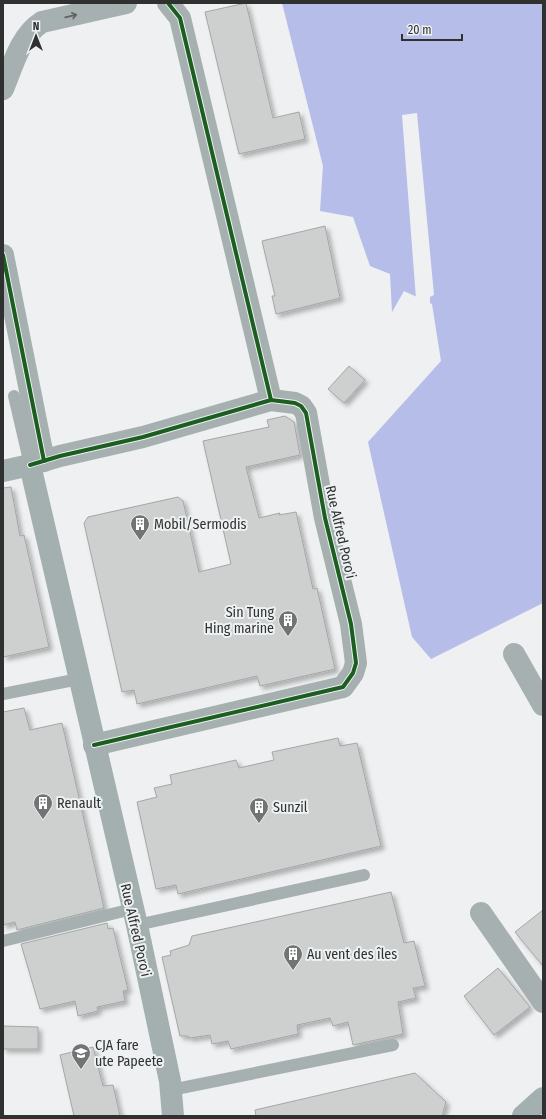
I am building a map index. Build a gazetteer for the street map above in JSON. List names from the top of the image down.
{
  "streets": {
    "main road": ["Rue Alfred Poro'i"]
  },
  "places": {
    "building": [
      "Mobil/Sermodis",
      "Sin Tung Hing marine",
      "Renault",
      "Sunzil",
      "Au vent des îles"
    ],
    "school or university": ["CJA fare ute Papeete"]
  },
  "scale_bar": "20 m",
  "north": "top"
}
